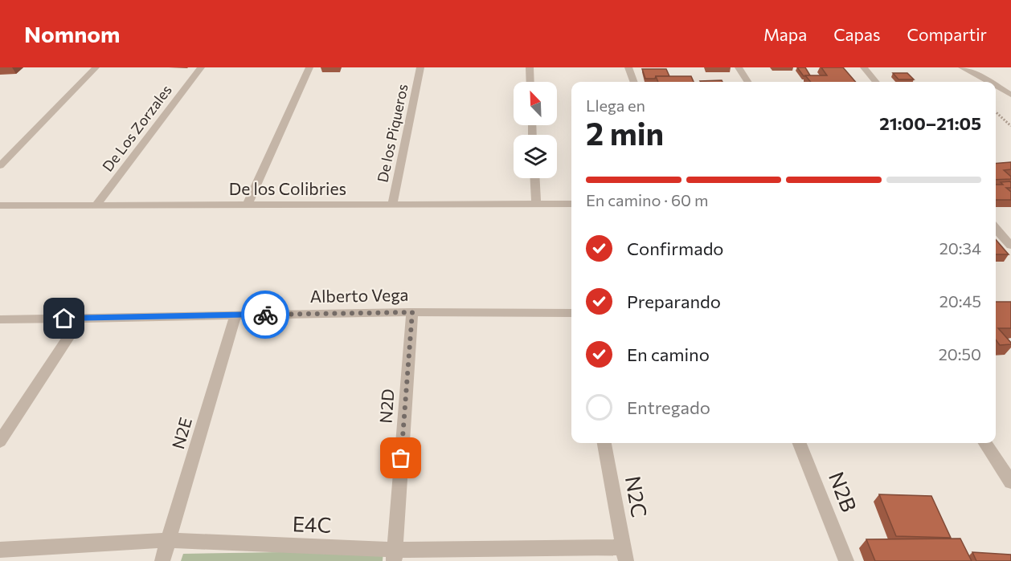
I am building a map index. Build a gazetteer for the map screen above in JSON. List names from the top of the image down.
{
  "streets": {
    "street": [
      "De Los Zorzales",
      "De los Piqueros",
      "De los Colibries",
      "Alberto Vega",
      "N2D",
      "N2E",
      "N2B",
      "N2C",
      "E4C"
    ]
  },
  "crossings": [
    ["De Los Zorzales", "De los Colibries"],
    ["De los Piqueros", "De los Colibries"],
    ["Alberto Vega", "N2D"],
    ["Alberto Vega", "N2E"],
    ["N2D", "E4C"],
    ["N2E", "E4C"],
    ["N2C", "E4C"]
  ],
  "north": "top left",
  "page": {
    "header": "Nomnom",
    "nav": ["Mapa", "Capas", "Compartir"],
    "heading": ["2 min", "Llega en", "21:00–21:05"],
    "bar": "En camino · 60 m",
    "list": [
      ["Confirmado", "20:34"],
      ["Preparando", "20:45"],
      ["En camino", "20:50"],
      "Entregado"
    ]
  }
}
